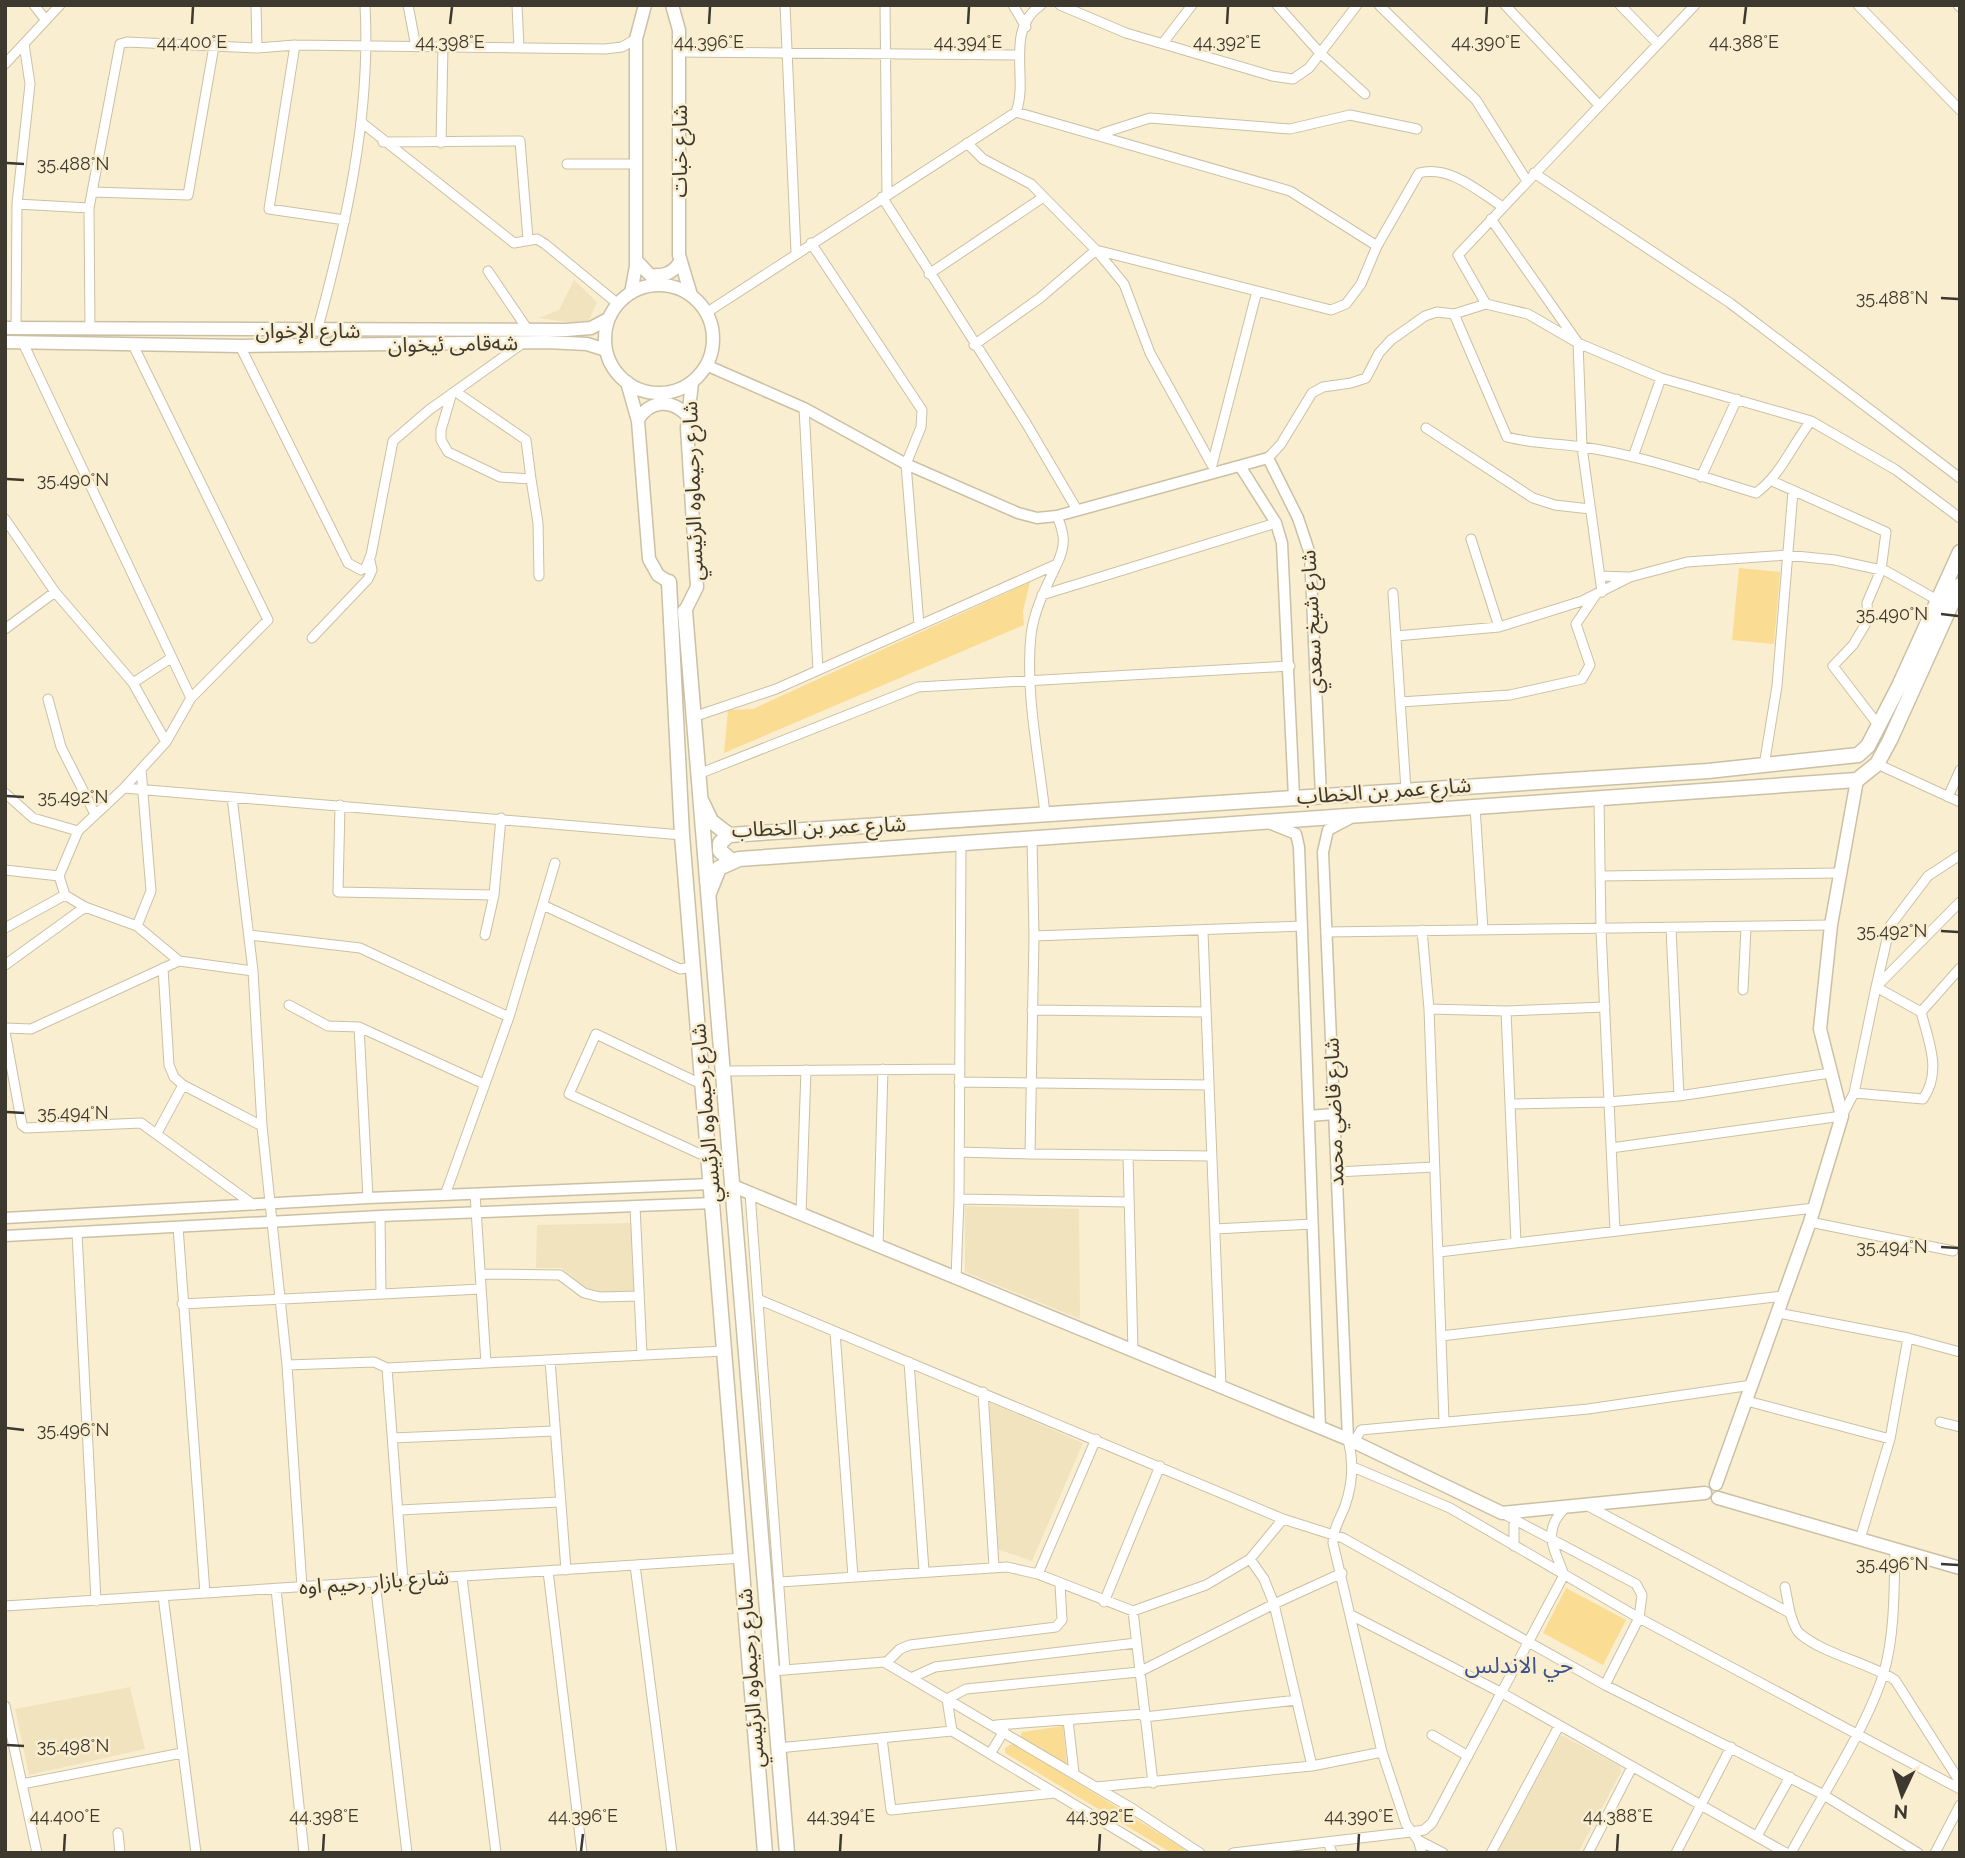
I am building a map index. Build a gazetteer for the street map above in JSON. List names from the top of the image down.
{
  "streets": {
    "main road": [
      "شارع خبات",
      "شارع الإخوان",
      "شەقامی ئیخوان",
      "شارع رحيماوه الرئيسي",
      "شارع عمر بن الخطاب"
    ],
    "street": ["شارع شيخ سعدي", "شارع قاضي محمد", "شارع بازار رحيم اوه"]
  },
  "crossings": [
    ["شارع خبات", "شارع الإخوان"],
    ["شارع خبات", "شەقامی ئیخوان"],
    ["شارع خبات", "شارع رحيماوه الرئيسي"],
    ["شارع الإخوان", "شەقامی ئیخوان"],
    ["شارع الإخوان", "شارع رحيماوه الرئيسي"],
    ["شەقامی ئیخوان", "شارع رحيماوه الرئيسي"],
    ["شارع رحيماوه الرئيسي", "شارع عمر بن الخطاب"],
    ["شارع رحيماوه الرئيسي", "شارع بازار رحيم اوه"],
    ["شارع شيخ سعدي", "شارع عمر بن الخطاب"],
    ["شارع عمر بن الخطاب", "شارع قاضي محمد"]
  ],
  "districts": ["حي الاندلس"],
  "north": "bottom",
  "coordinates": [
    "44.400°E",
    "44.398°E",
    "44.396°E",
    "44.394°E",
    "44.392°E",
    "44.390°E",
    "44.388°E",
    "35.488°N",
    "35.490°N",
    "35.492°N",
    "35.494°N",
    "35.496°N",
    "35.498°N"
  ]
}
